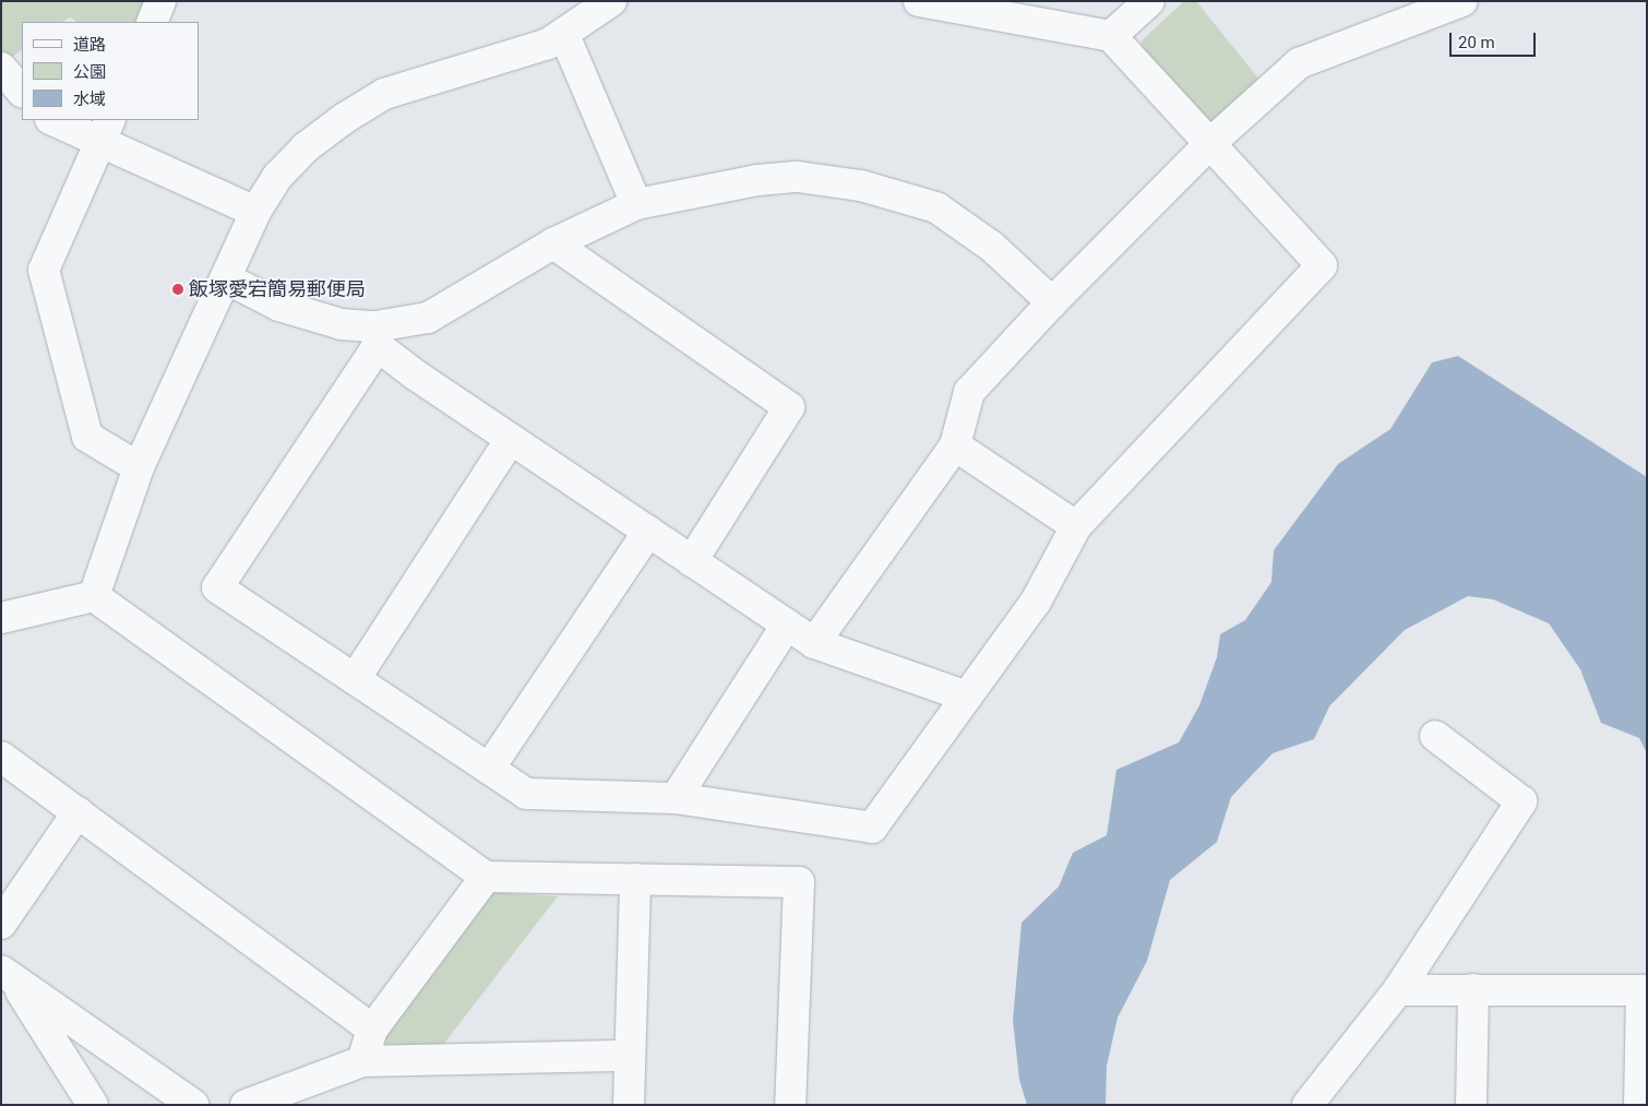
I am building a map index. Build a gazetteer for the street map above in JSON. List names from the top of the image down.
{
  "places": ["飯塚愛宕簡易郵便局"],
  "legend": ["道路", "公園", "水域"],
  "scale_bar": "20 m"
}
